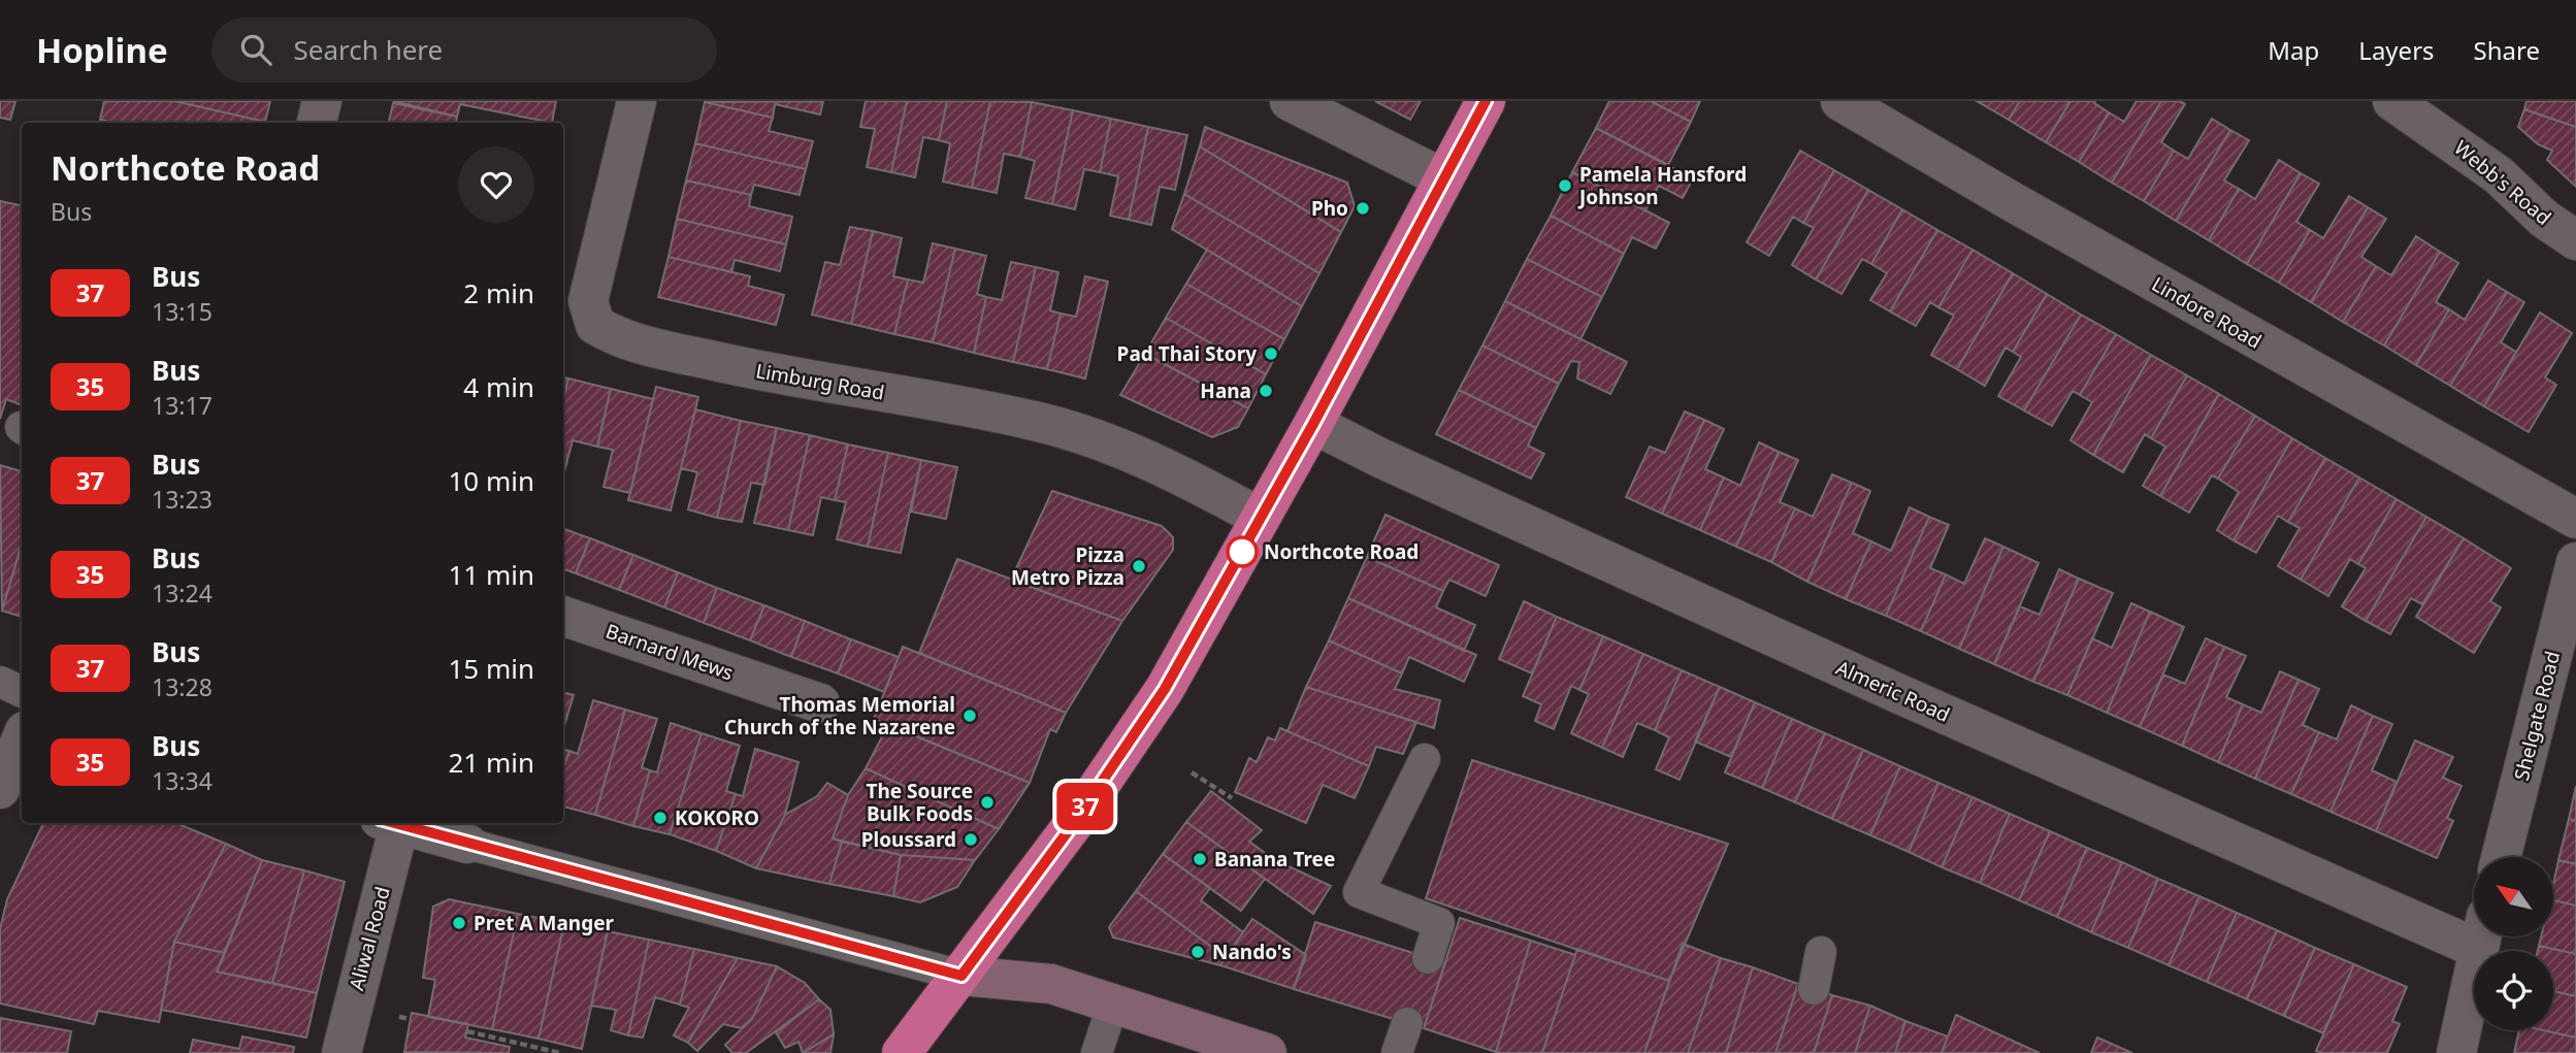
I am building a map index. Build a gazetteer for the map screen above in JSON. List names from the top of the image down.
{
  "streets": {
    "street": [
      "Webb's Road",
      "Lindore Road",
      "Limburg Road",
      "Barnard Mews",
      "Almeric Road",
      "Shelgate Road",
      "Aliwal Road"
    ]
  },
  "places": [
    "Pamela Hansford Johnson",
    "Pho",
    "Pad Thai Story",
    "Hana",
    "Northcote Road",
    "Pizza Metro Pizza",
    "Thomas Memorial Church of the Nazarene",
    "The Source Bulk Foods",
    "KOKORO",
    "Ploussard",
    "Banana Tree",
    "Pret A Manger",
    "Nando's"
  ],
  "lines": ["bus line 37"],
  "north": "top left",
  "page": {
    "header": "Hopline",
    "search": "Search here",
    "nav": ["Map", "Layers", "Share"],
    "on_map": "37",
    "heading": ["Northcote Road", "Bus"],
    "list": [
      {
        "mark": "37",
        "name": "Bus",
        "note": "13:15",
        "value": "2 min"
      },
      {
        "mark": "35",
        "name": "Bus",
        "note": "13:17",
        "value": "4 min"
      },
      {
        "mark": "37",
        "name": "Bus",
        "note": "13:23",
        "value": "10 min"
      },
      {
        "mark": "35",
        "name": "Bus",
        "note": "13:24",
        "value": "11 min"
      },
      {
        "mark": "37",
        "name": "Bus",
        "note": "13:28",
        "value": "15 min"
      },
      {
        "mark": "35",
        "name": "Bus",
        "note": "13:34",
        "value": "21 min"
      }
    ]
  }
}
